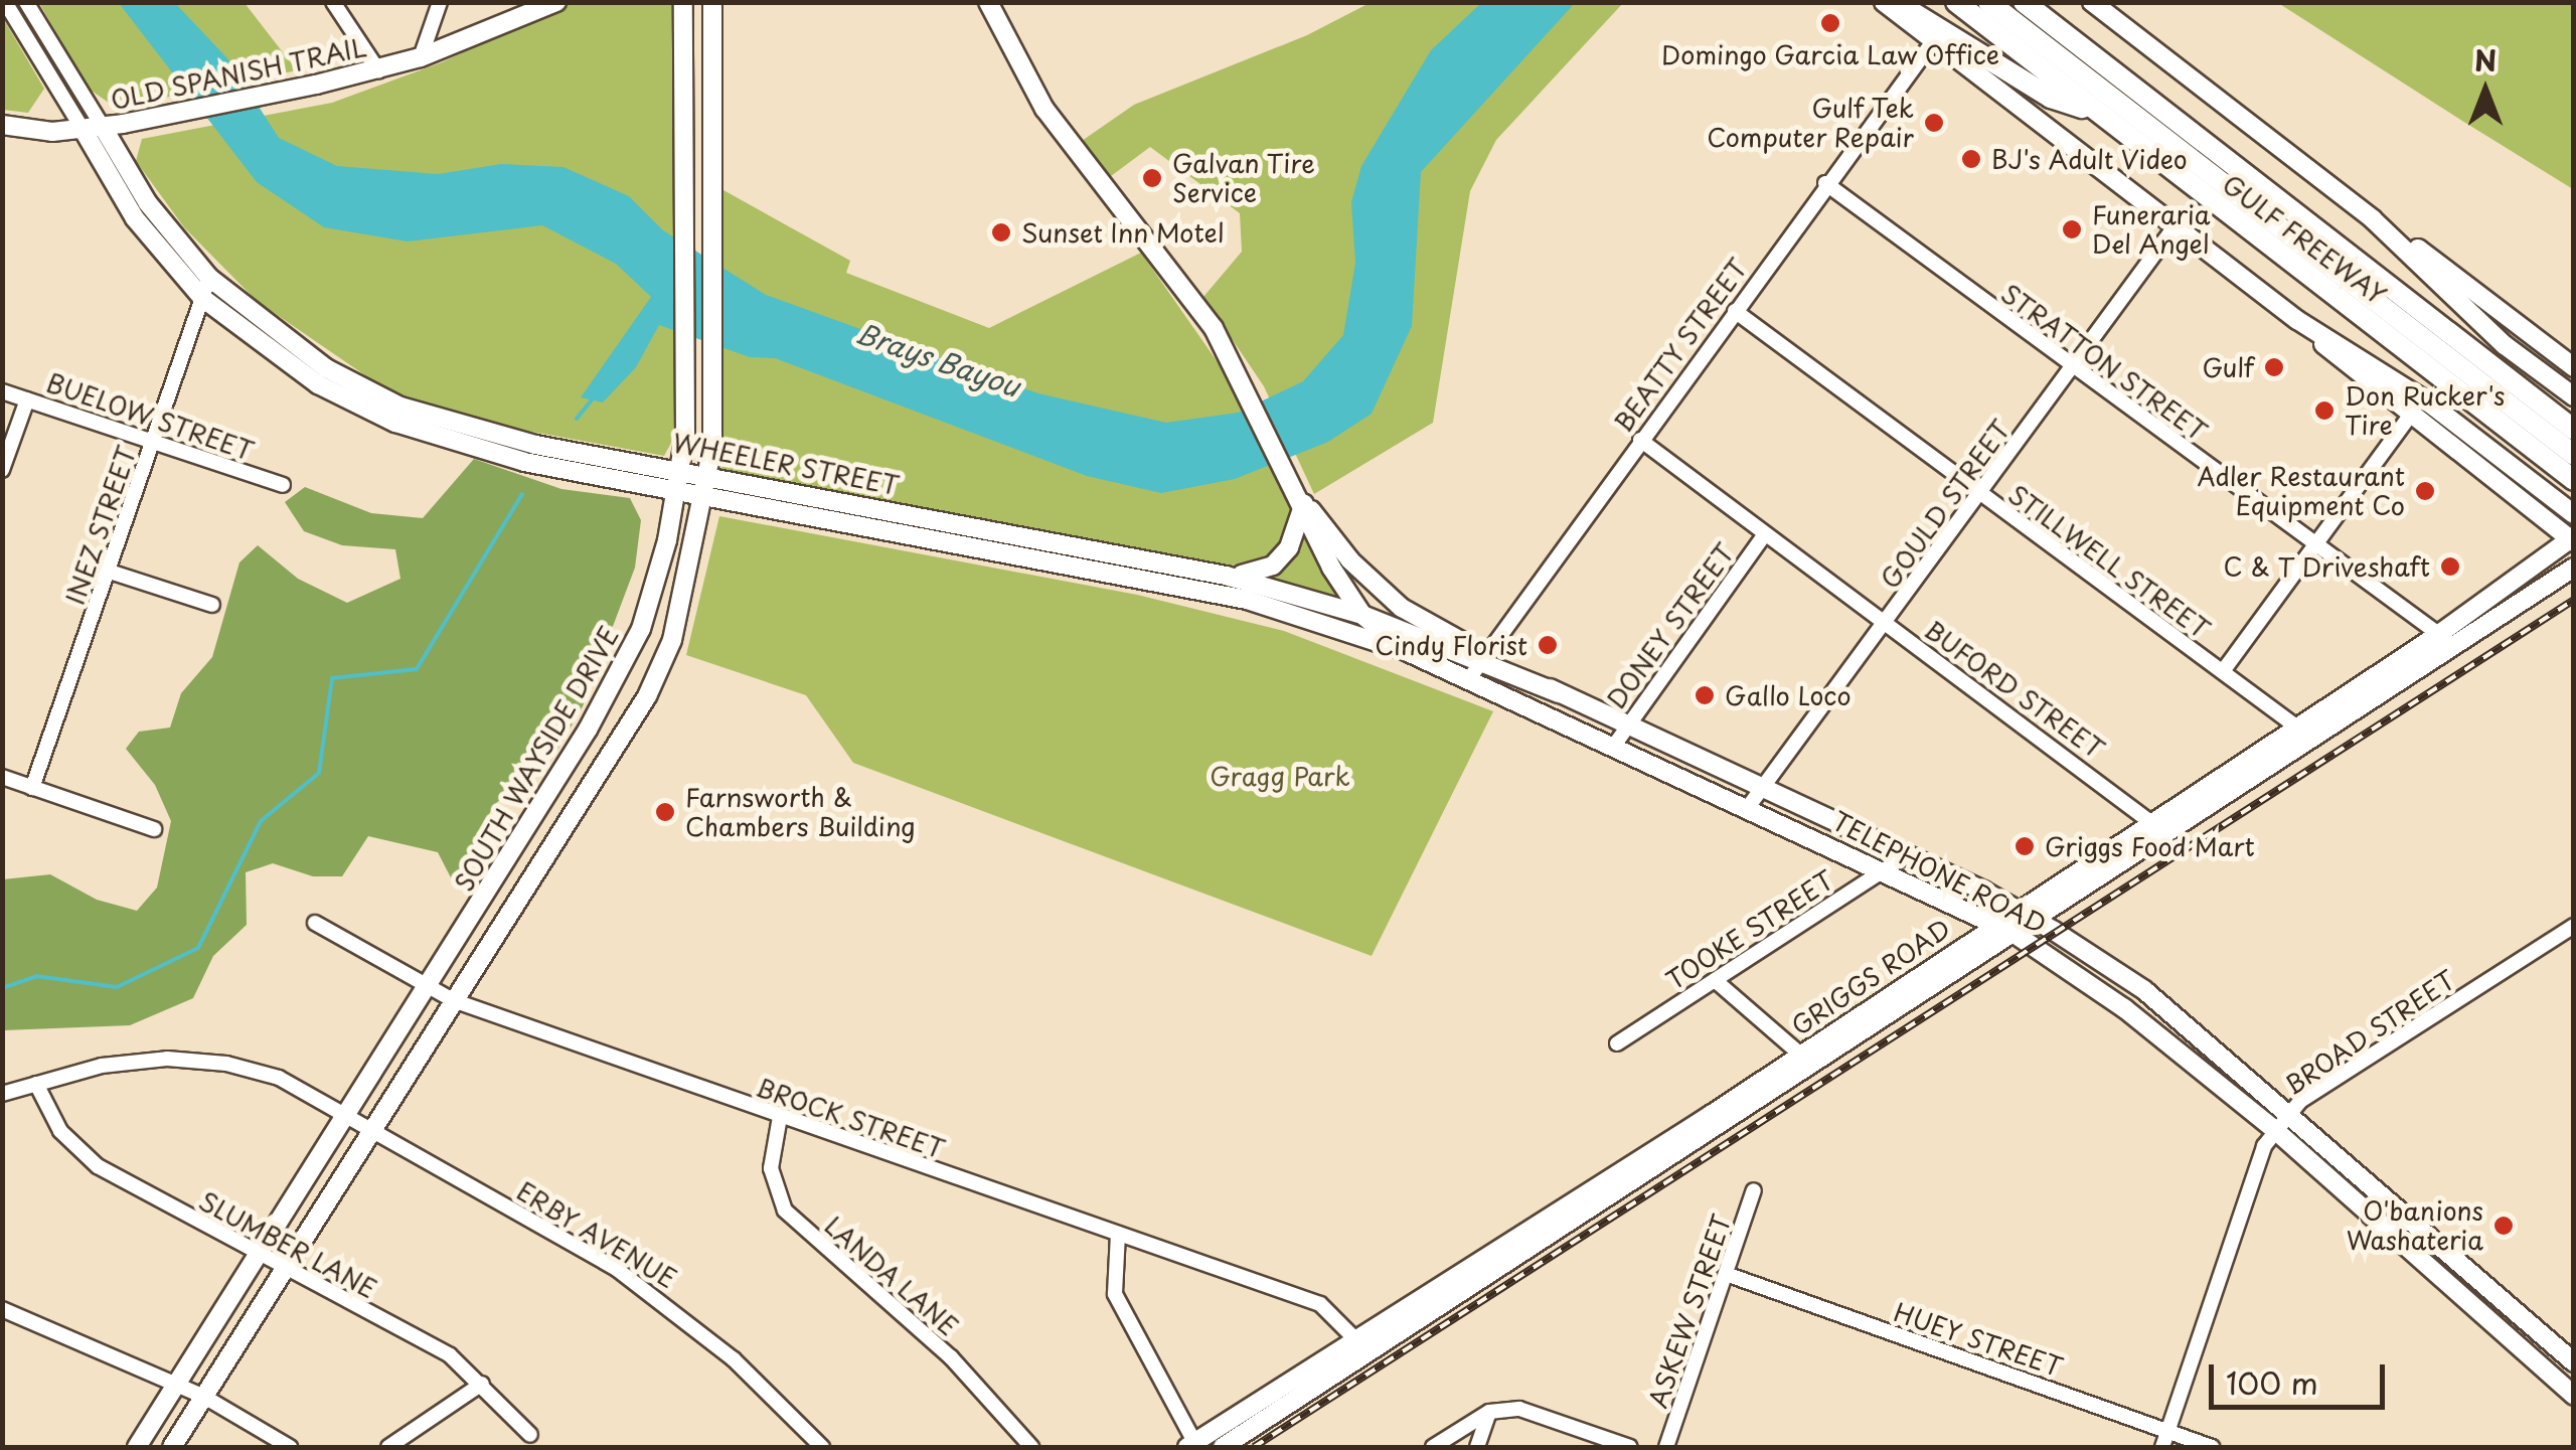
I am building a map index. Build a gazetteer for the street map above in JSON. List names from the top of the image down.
{
  "streets": {
    "highway": ["GULF FREEWAY"],
    "main road": [
      "OLD SPANISH TRAIL",
      "WHEELER STREET",
      "SOUTH WAYSIDE DRIVE",
      "TELEPHONE ROAD",
      "GRIGGS ROAD"
    ],
    "street": [
      "BEATTY STREET",
      "STRATTON STREET",
      "BUELOW STREET",
      "GOULD STREET",
      "INEZ STREET",
      "STILLWELL STREET",
      "DONEY STREET",
      "BUFORD STREET",
      "TOOKE STREET",
      "BROAD STREET",
      "BROCK STREET",
      "ERBY AVENUE",
      "SLUMBER LANE",
      "LANDA LANE",
      "ASKEW STREET",
      "HUEY STREET"
    ]
  },
  "crossings": [
    ["OLD SPANISH TRAIL", "WHEELER STREET"],
    ["BEATTY STREET", "STRATTON STREET"],
    ["BEATTY STREET", "WHEELER STREET"],
    ["BEATTY STREET", "STILLWELL STREET"],
    ["BEATTY STREET", "BUFORD STREET"],
    ["BEATTY STREET", "TELEPHONE ROAD"],
    ["STRATTON STREET", "GOULD STREET"],
    ["STRATTON STREET", "GRIGGS ROAD"],
    ["BUELOW STREET", "INEZ STREET"],
    ["WHEELER STREET", "INEZ STREET"],
    ["WHEELER STREET", "SOUTH WAYSIDE DRIVE"],
    ["WHEELER STREET", "TELEPHONE ROAD"],
    ["GOULD STREET", "STILLWELL STREET"],
    ["GOULD STREET", "BUFORD STREET"],
    ["GOULD STREET", "TELEPHONE ROAD"],
    ["STILLWELL STREET", "GRIGGS ROAD"],
    ["DONEY STREET", "BUFORD STREET"],
    ["DONEY STREET", "TELEPHONE ROAD"],
    ["BUFORD STREET", "GRIGGS ROAD"],
    ["SOUTH WAYSIDE DRIVE", "BROCK STREET"],
    ["SOUTH WAYSIDE DRIVE", "ERBY AVENUE"],
    ["SOUTH WAYSIDE DRIVE", "SLUMBER LANE"],
    ["TELEPHONE ROAD", "TOOKE STREET"],
    ["TELEPHONE ROAD", "GRIGGS ROAD"],
    ["TELEPHONE ROAD", "BROAD STREET"],
    ["GRIGGS ROAD", "BROCK STREET"],
    ["BROAD STREET", "HUEY STREET"],
    ["BROCK STREET", "LANDA LANE"],
    ["ERBY AVENUE", "SLUMBER LANE"],
    ["ASKEW STREET", "HUEY STREET"]
  ],
  "water": ["Brays Bayou"],
  "parks": ["Gragg Park"],
  "places": [
    "Domingo Garcia Law Office",
    "Gulf Tek Computer Repair",
    "BJ's Adult Video",
    "Galvan Tire Service",
    "Funeraria Del Angel",
    "Sunset Inn Motel",
    "Gulf",
    "Don Rucker's Tire",
    "Adler Restaurant Equipment Co",
    "C & T Driveshaft",
    "Cindy Florist",
    "Gallo Loco",
    "Farnsworth & Chambers Building",
    "Griggs Food Mart",
    "O'banions Washateria"
  ],
  "scale_bar": "100 m",
  "north": "top"
}
